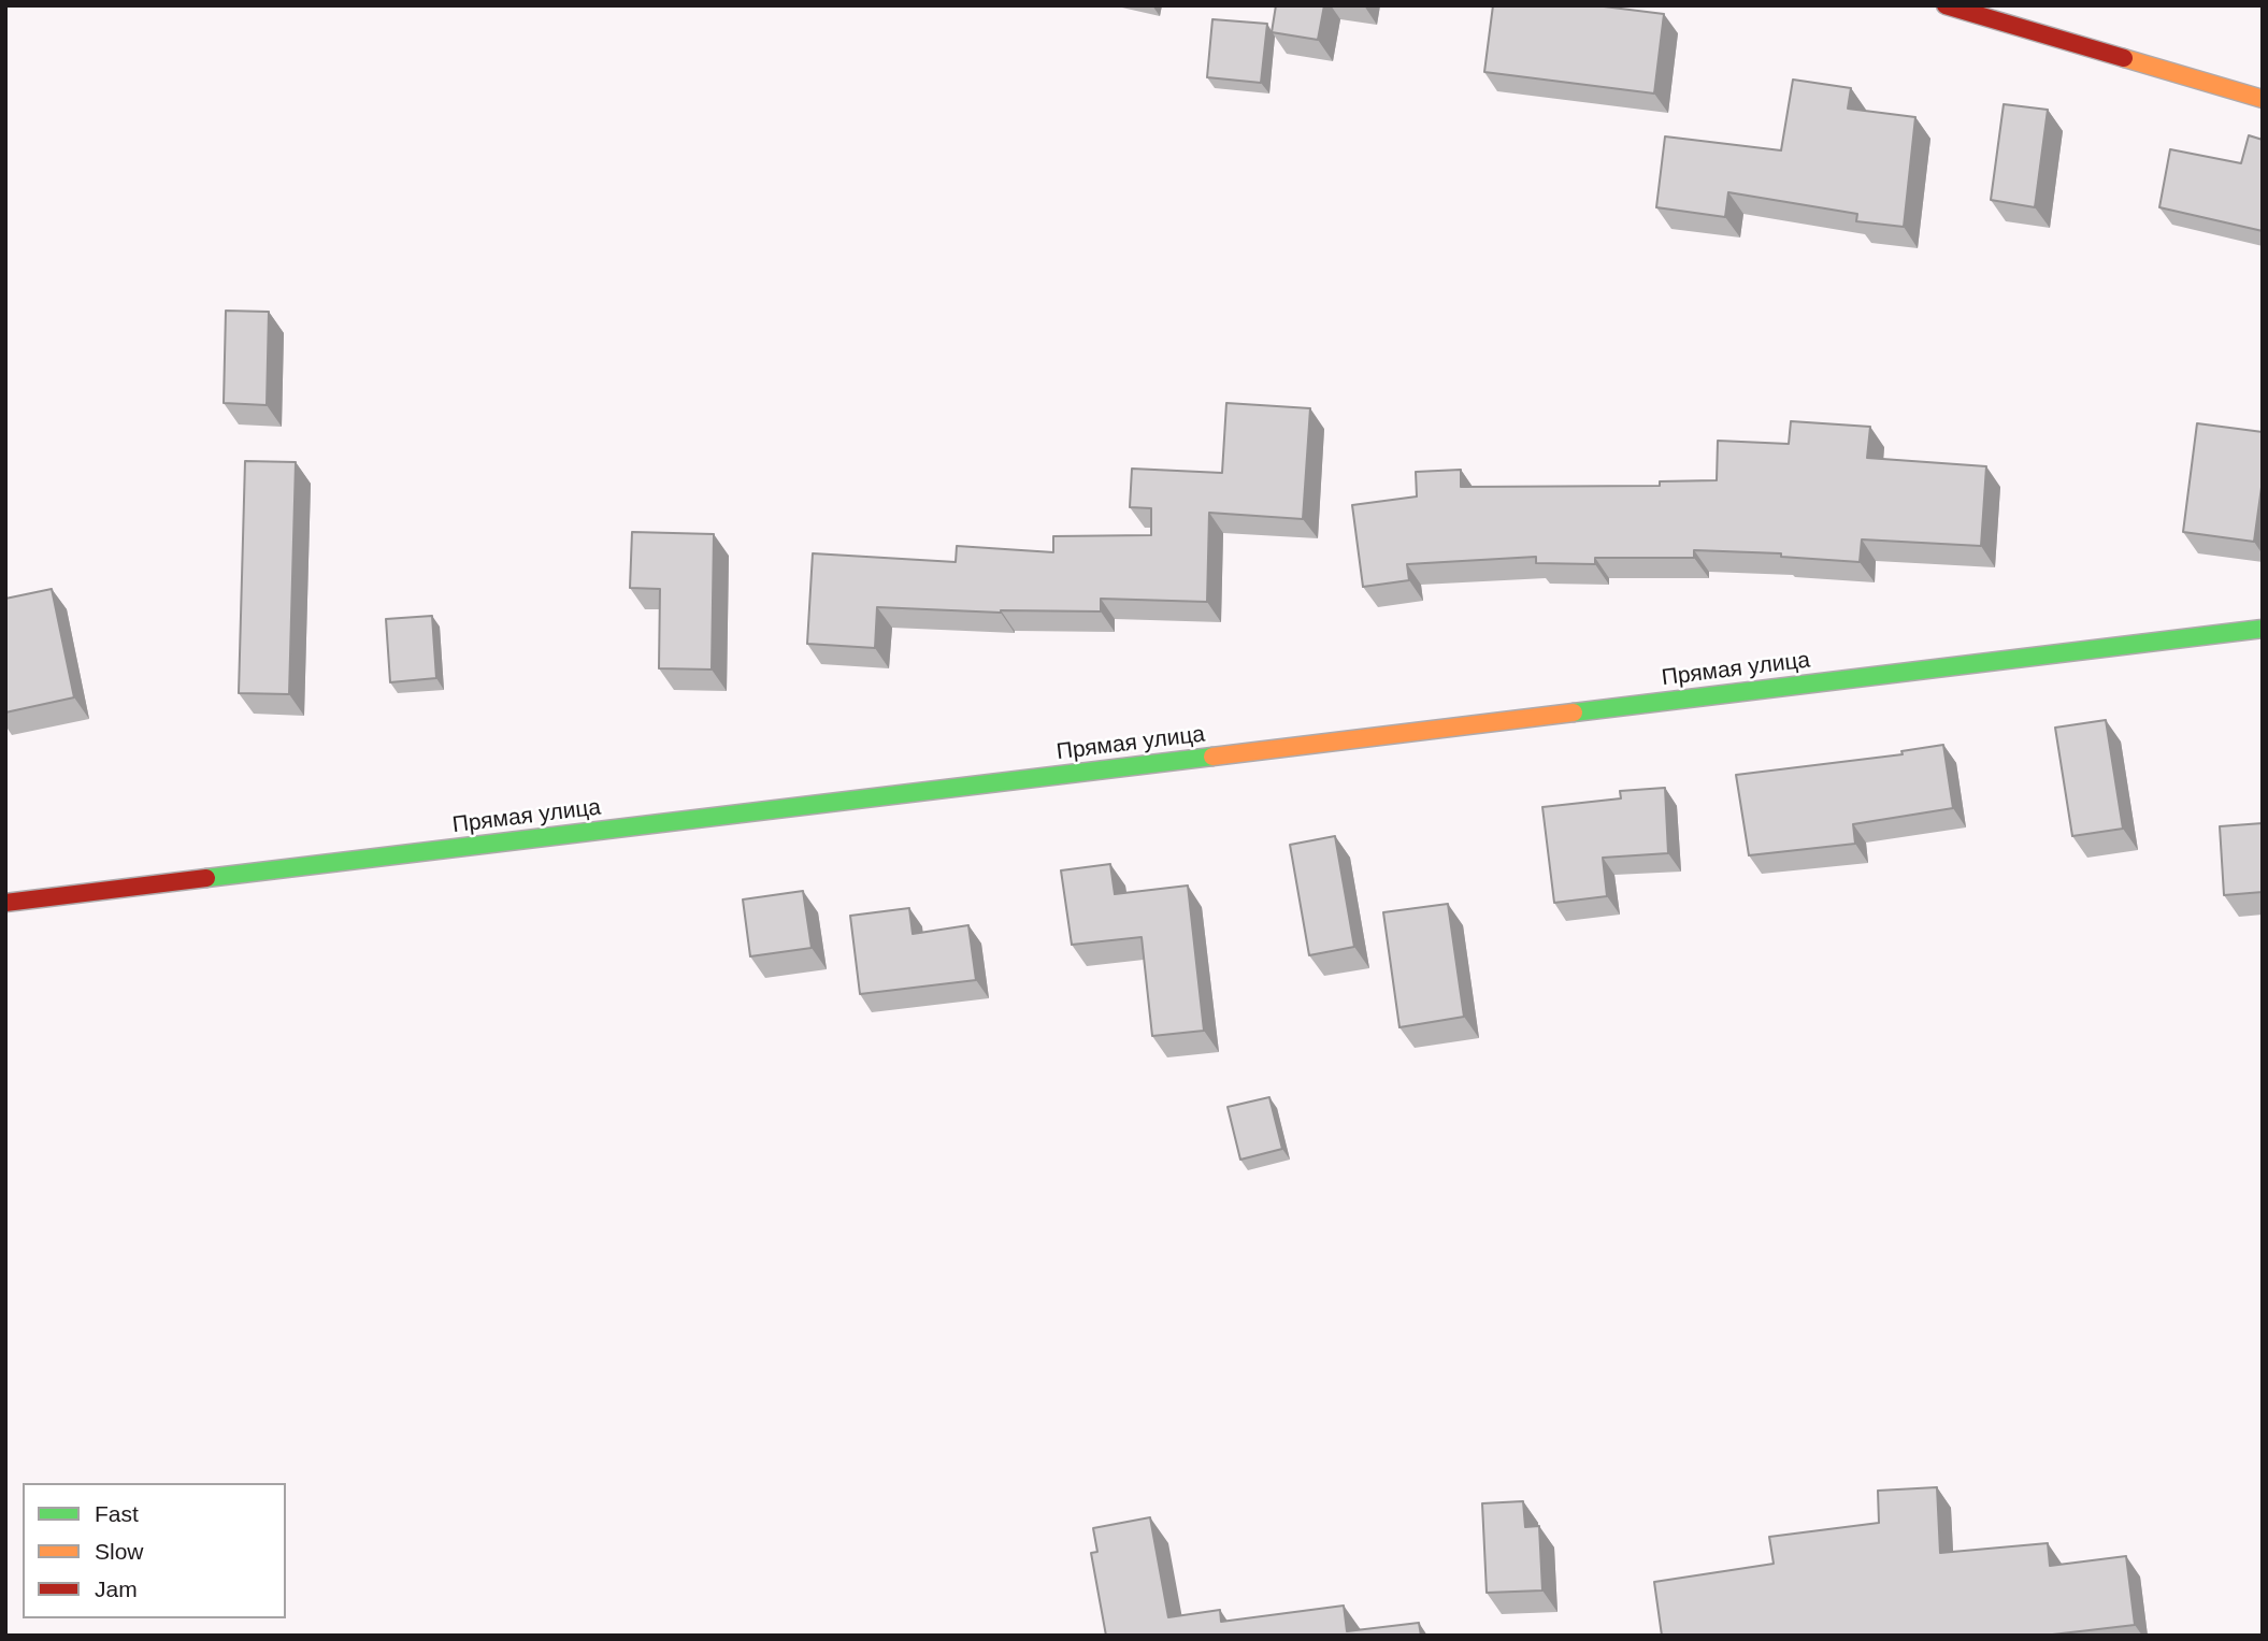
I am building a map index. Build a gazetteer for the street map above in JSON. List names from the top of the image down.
{
  "streets": {
    "street": ["Прямая улица"]
  },
  "legend": ["Fast", "Slow", "Jam"]
}
